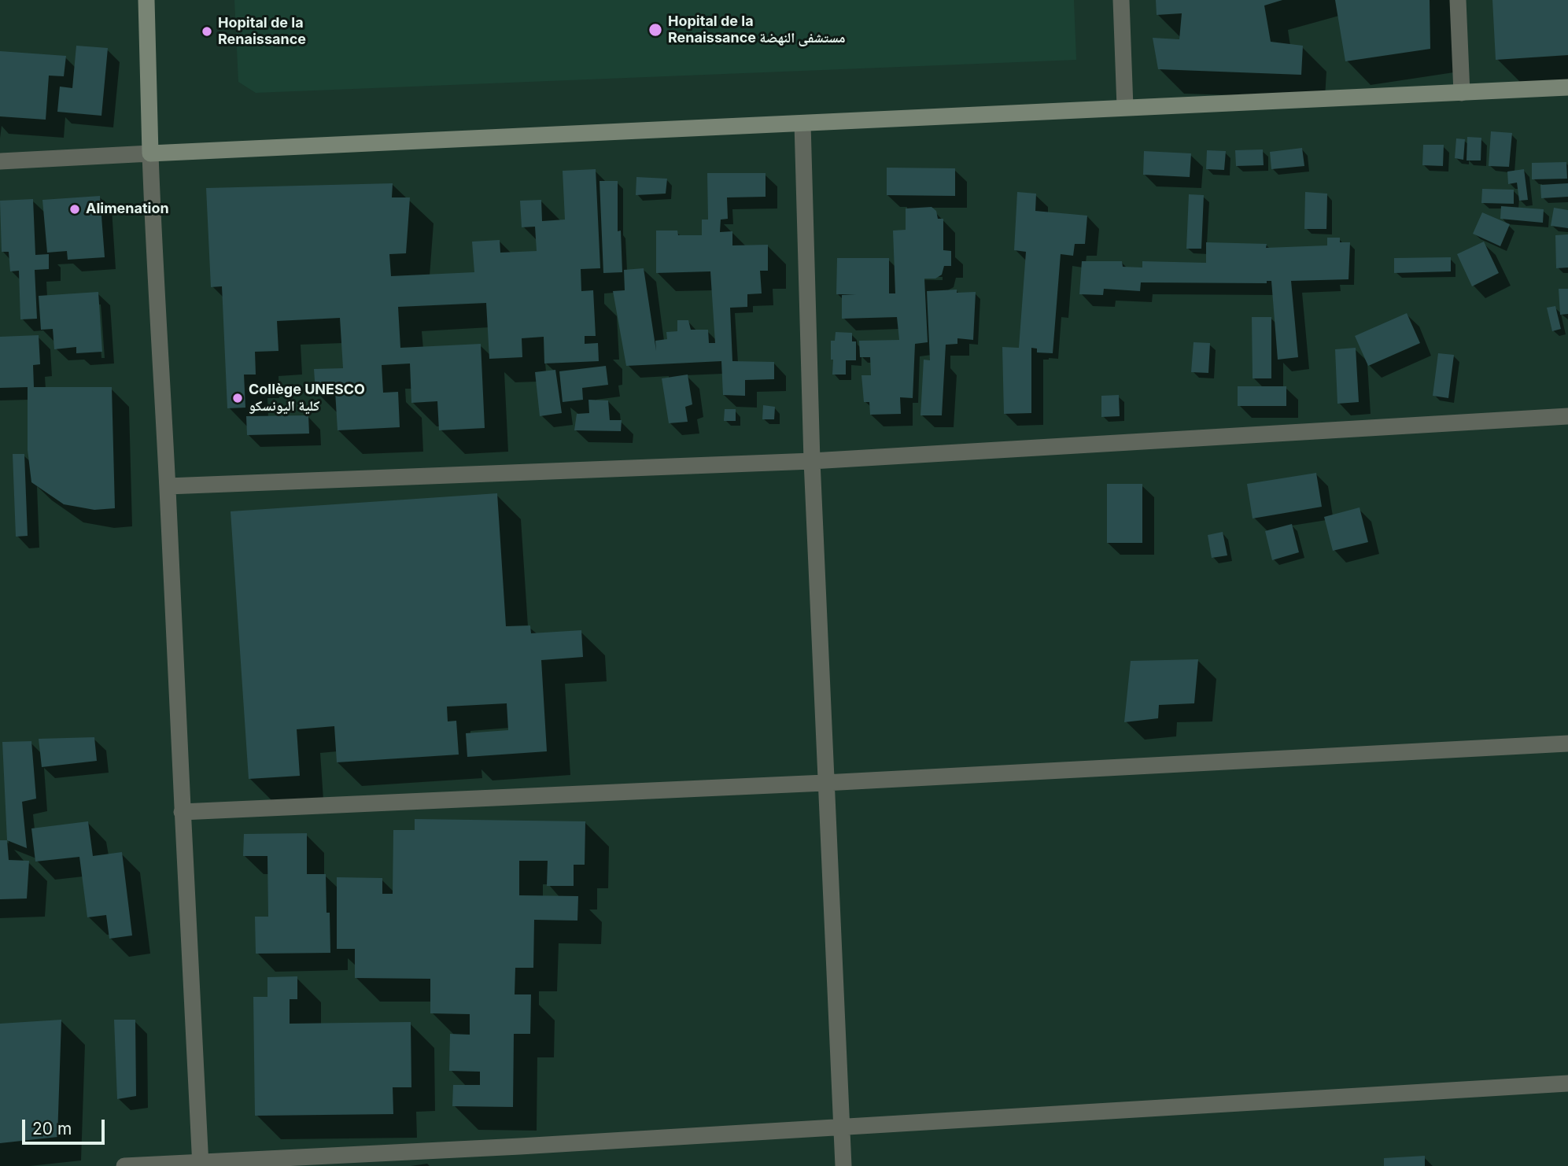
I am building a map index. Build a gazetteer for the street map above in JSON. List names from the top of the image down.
{
  "places": [
    "Hopital de la Renaissance مستشفى النهضة",
    "Hopital de la Renaissance",
    "Alimenation",
    "Collège UNESCO كلية اليونسكو"
  ],
  "scale_bar": "20 m"
}
